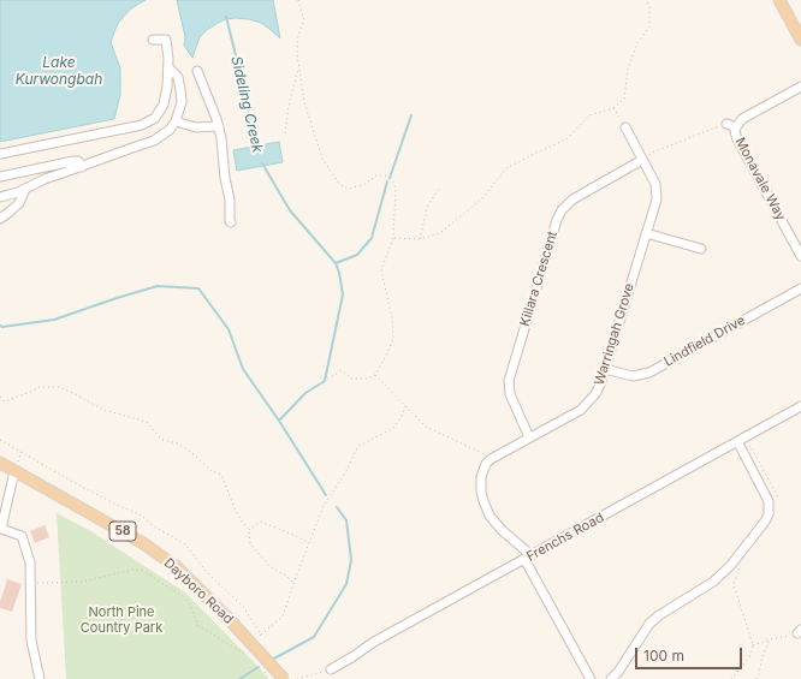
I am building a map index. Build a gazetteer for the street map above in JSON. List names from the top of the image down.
{
  "streets": {
    "main road": ["58", "Dayboro Road"],
    "street": [
      "Monavale Way",
      "Killara Crescent",
      "Warringah Grove",
      "Lindfield Drive",
      "Frenchs Road"
    ]
  },
  "crossings": [
    ["Killara Crescent", "Warringah Grove"],
    ["Warringah Grove", "Lindfield Drive"]
  ],
  "water": ["Lake Kurwongbah", "Sideling Creek"],
  "parks": ["North Pine Country Park"],
  "scale_bar": "100 m"
}
